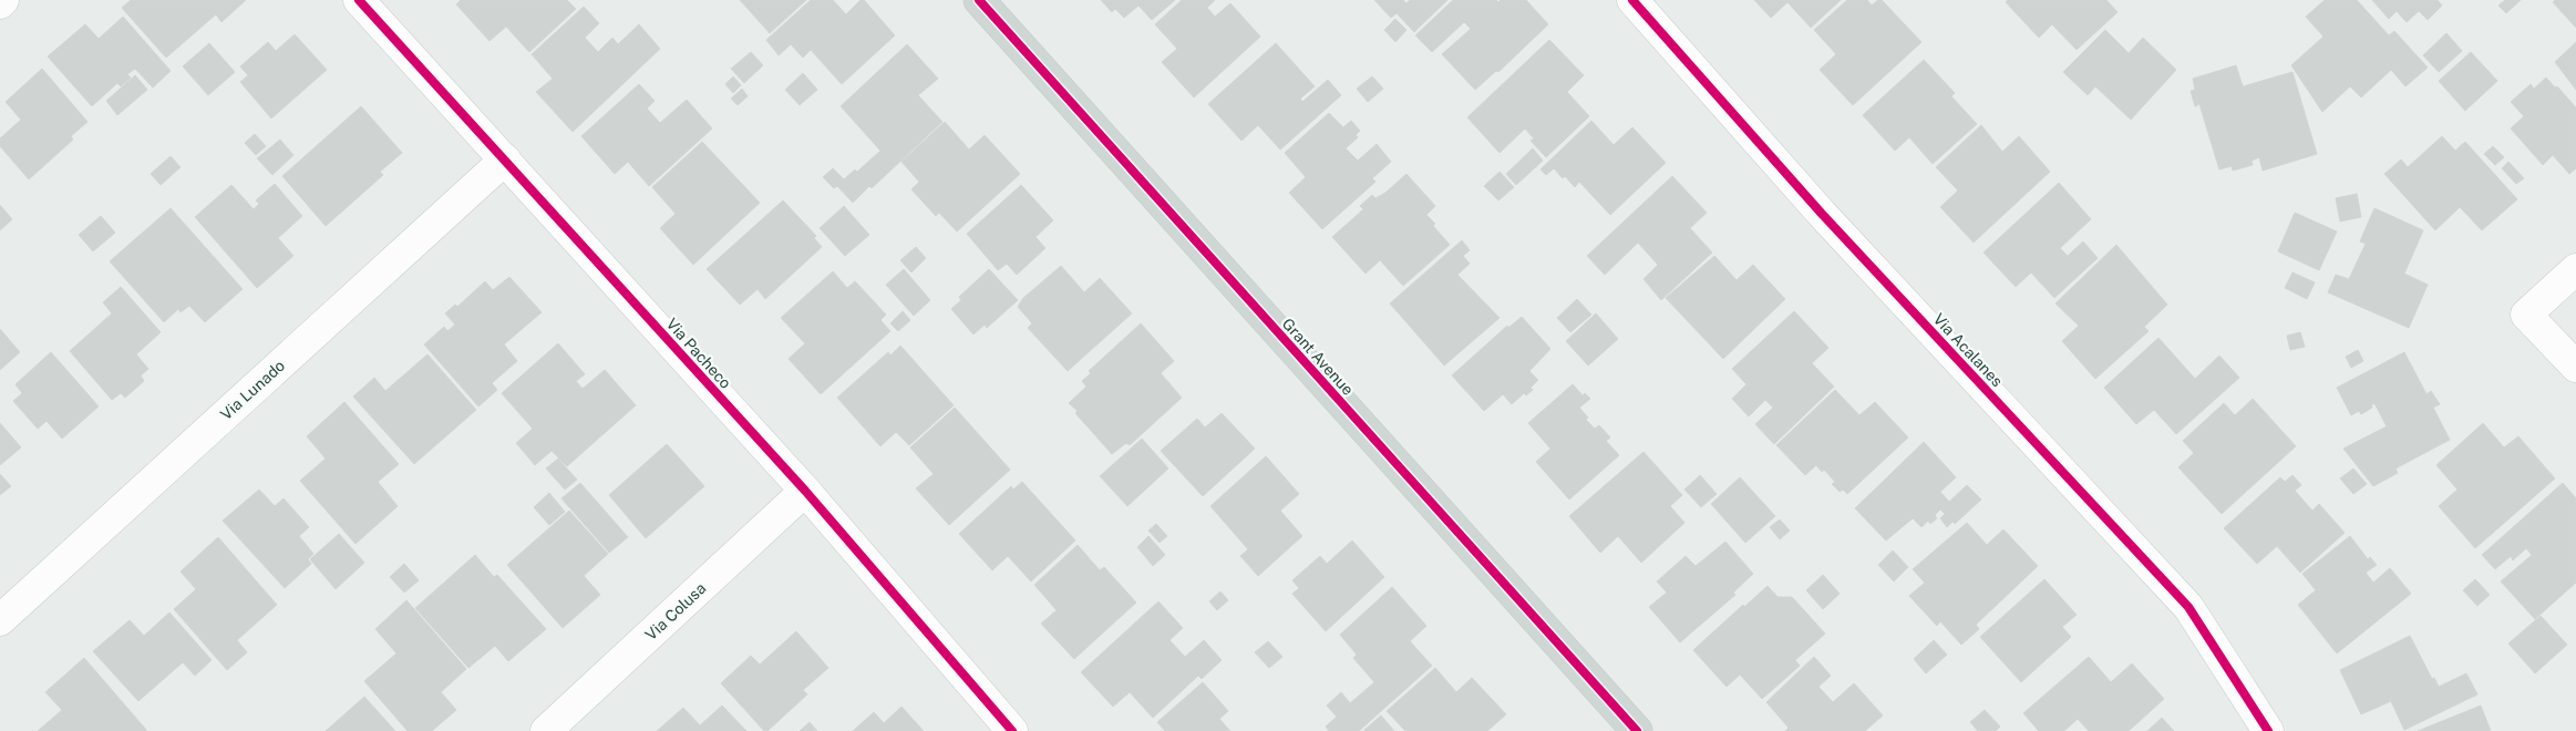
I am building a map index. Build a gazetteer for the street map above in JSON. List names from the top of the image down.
{
  "streets": {
    "main road": ["Grant Avenue"],
    "street": [
      "Via Acalanes",
      "Via Pacheco",
      "Via Lunado",
      "Via Colusa"
    ]
  },
  "crossings": [
    ["Via Pacheco", "Via Lunado"],
    ["Via Pacheco", "Via Colusa"]
  ]
}
